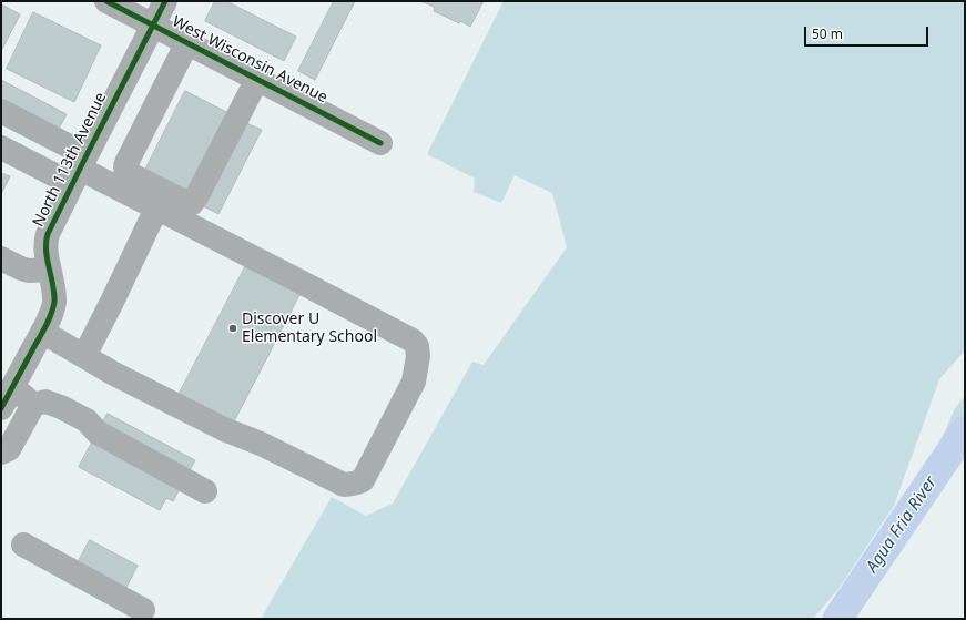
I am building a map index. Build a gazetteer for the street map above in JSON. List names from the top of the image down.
{
  "streets": {
    "street": ["West Wisconsin Avenue", "North 113th Avenue"]
  },
  "crossings": [
    ["West Wisconsin Avenue", "North 113th Avenue"]
  ],
  "water": ["Agua Fria River"],
  "places": ["Discover U Elementary School"],
  "scale_bar": "50 m"
}
